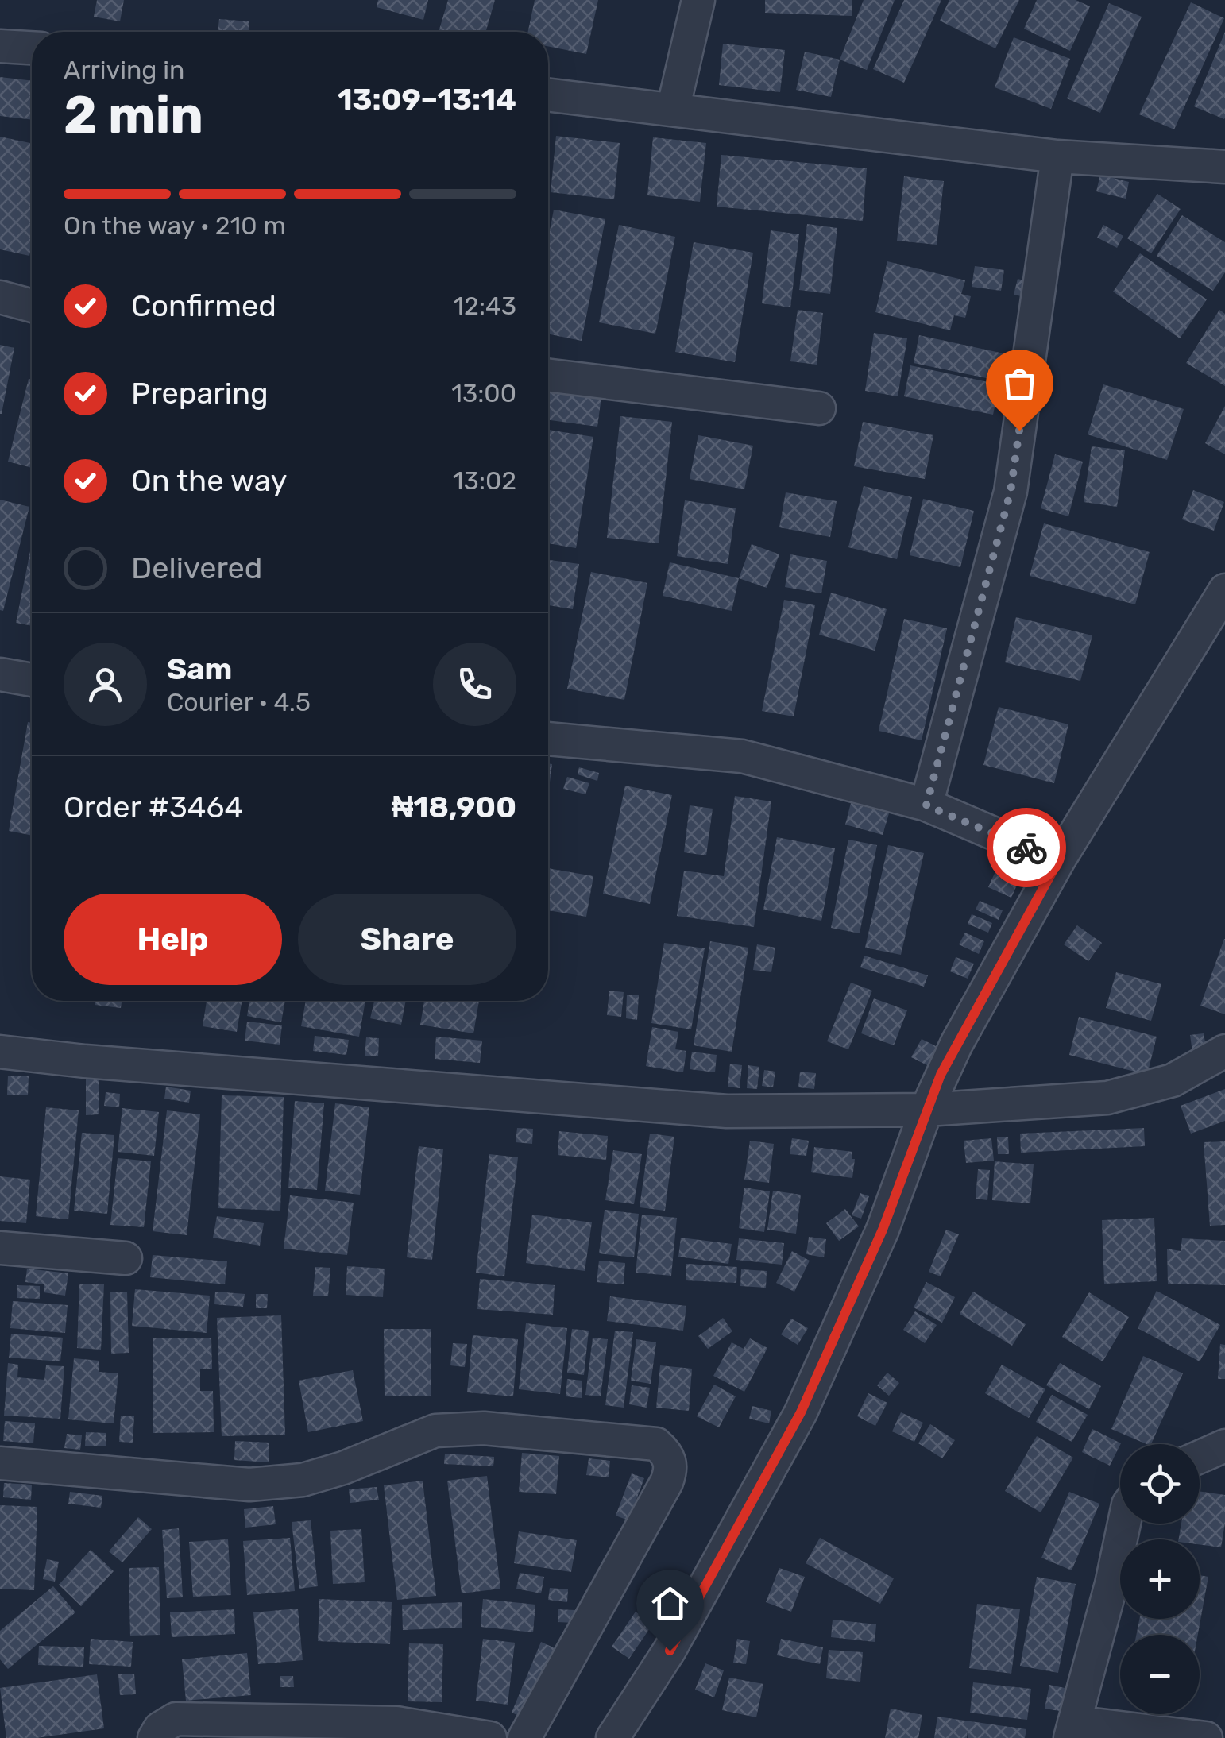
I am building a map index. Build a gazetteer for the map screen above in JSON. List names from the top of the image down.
{
  "page": {
    "heading": ["2 min", "Arriving in", "13:09–13:14"],
    "panel": [
      "Sam",
      "Courier · 4.5",
      "Order #3464",
      "₦18,900"
    ],
    "bar": "On the way · 210 m",
    "list": [
      ["Confirmed", "12:43"],
      ["Preparing", "13:00"],
      ["On the way", "13:02"],
      "Delivered"
    ],
    "buttons": ["Help", "Share"],
    "map_buttons": ["+", "−"]
  }
}
